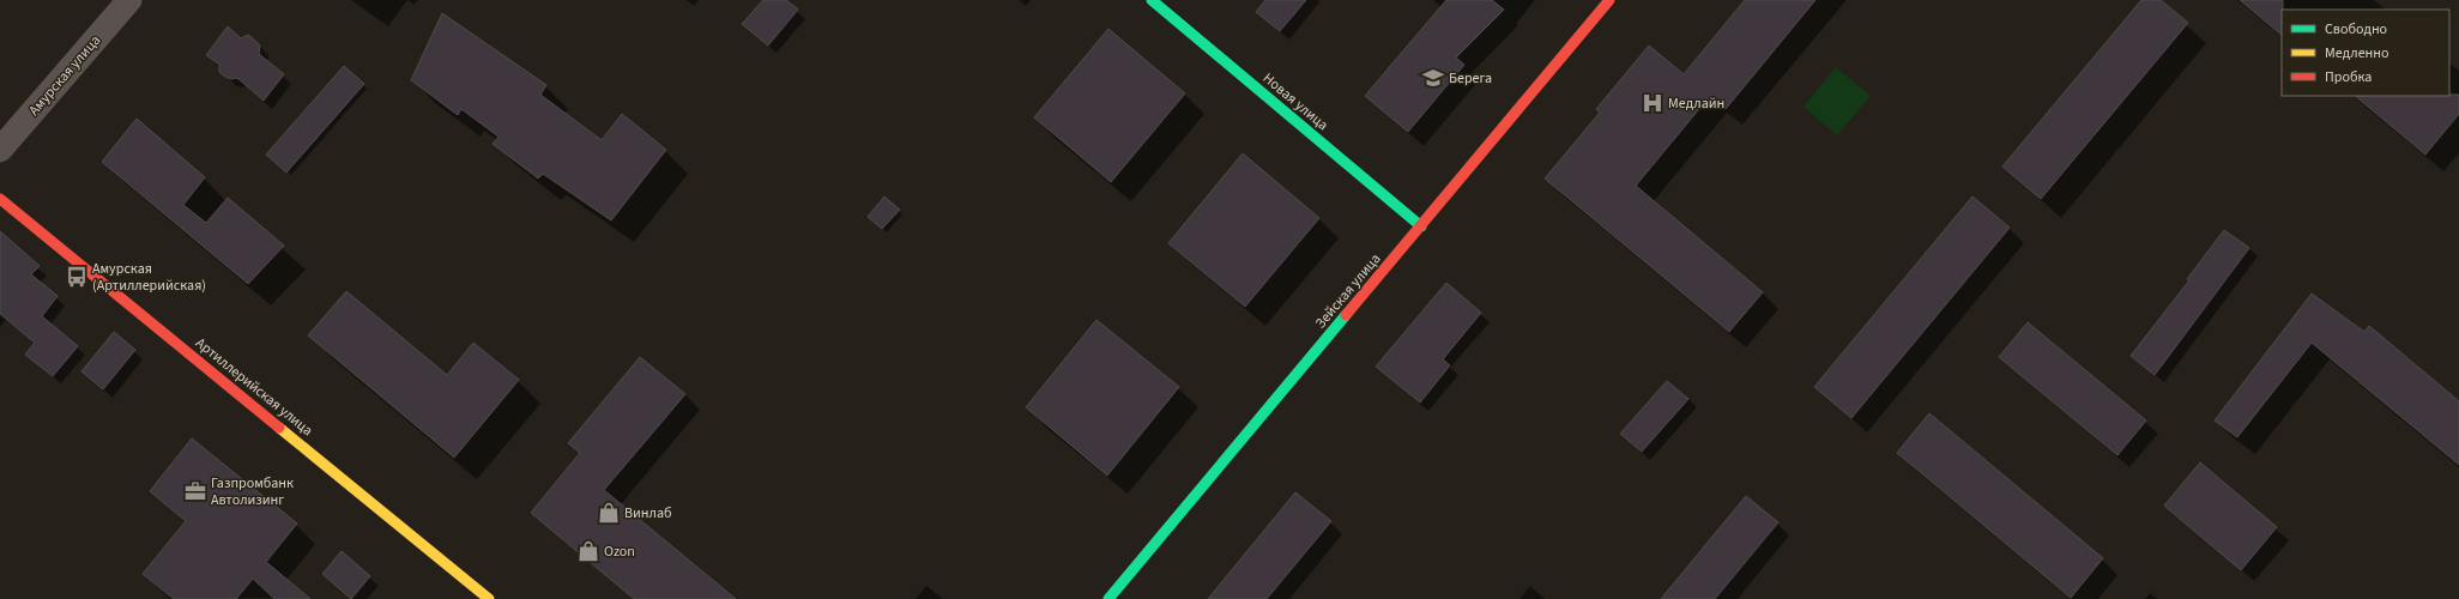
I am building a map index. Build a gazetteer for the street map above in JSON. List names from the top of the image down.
{
  "streets": {
    "street": [
      "Амурская улица",
      "Новая улица",
      "Зейская улица",
      "Артиллерийская улица"
    ]
  },
  "crossings": [
    ["Новая улица", "Зейская улица"]
  ],
  "places": {
    "school or university": ["Берега"],
    "hospital": ["Медлайн"],
    "bus stop": ["Амурская (Артиллерийская)"],
    "office": ["Газпромбанк Автолизинг"],
    "shop": ["Винлаб", "Ozon"]
  },
  "legend": ["Свободно", "Медленно", "Пробка"]
}
